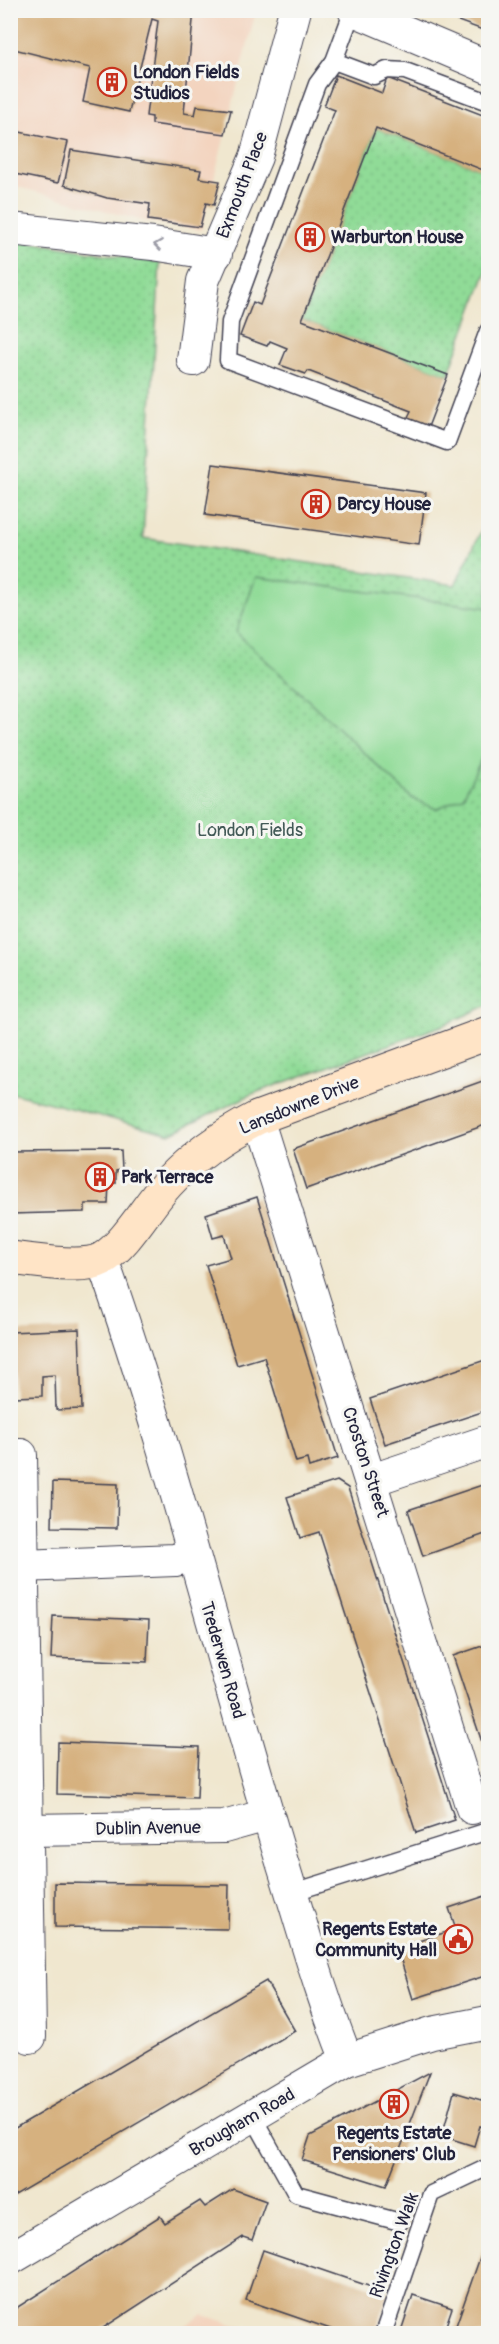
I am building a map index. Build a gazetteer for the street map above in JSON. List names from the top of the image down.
{
  "streets": {
    "street": [
      "Exmouth Place",
      "Lansdowne Drive",
      "Croston Street",
      "Trederwen Road",
      "Dublin Avenue",
      "Brougham Road"
    ],
    "lane": ["Rivington Walk"]
  },
  "crossings": [
    ["Lansdowne Drive", "Croston Street"],
    ["Lansdowne Drive", "Trederwen Road"],
    ["Trederwen Road", "Dublin Avenue"],
    ["Trederwen Road", "Brougham Road"]
  ],
  "parks": ["London Fields"],
  "places": {
    "building": [
      "London Fields Studios",
      "Warburton House",
      "Darcy House",
      "Park Terrace",
      "Regents Estate Pensioners' Club"
    ],
    "public building": ["Regents Estate Community Hall"]
  }
}
